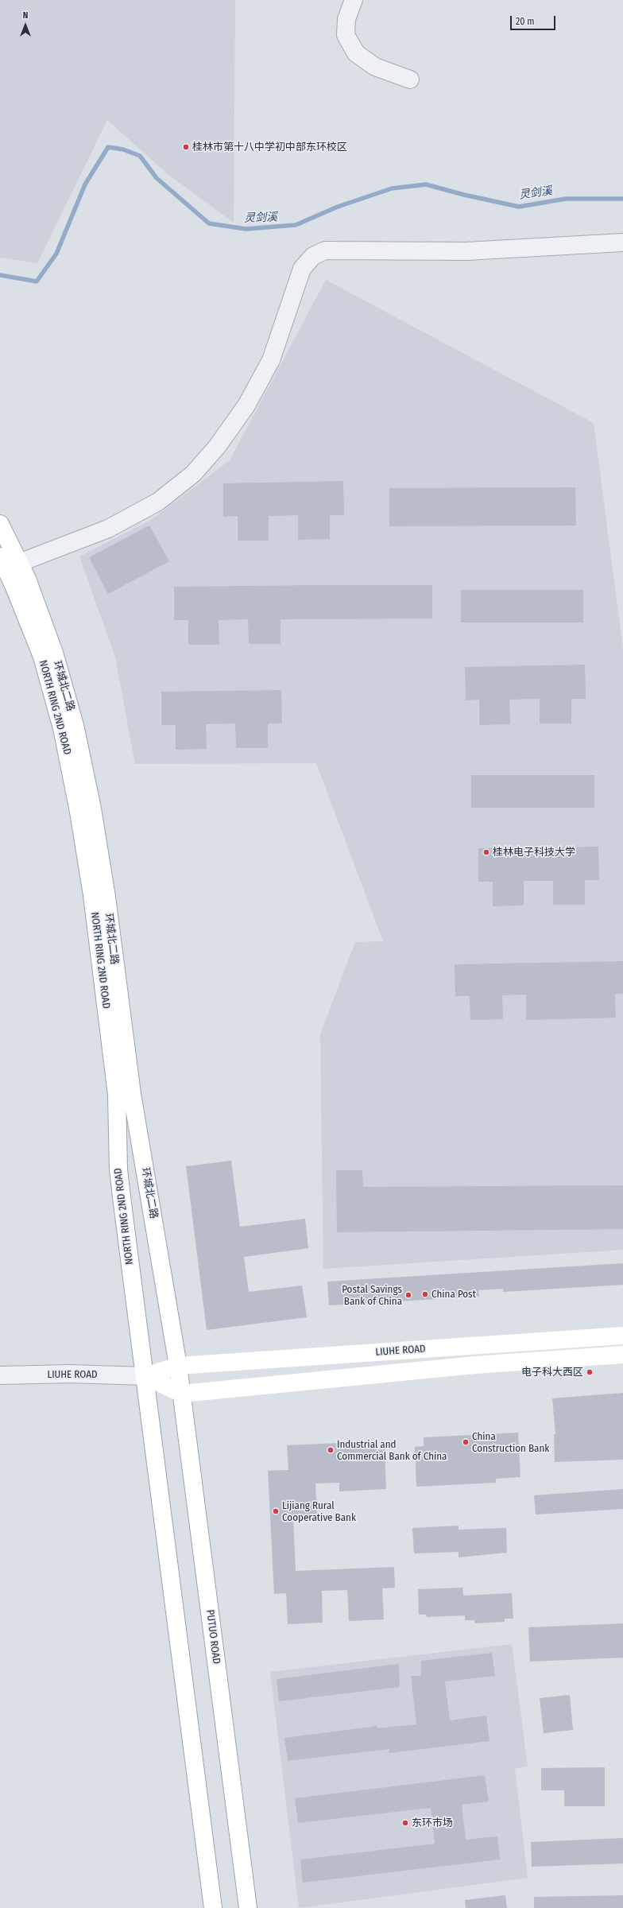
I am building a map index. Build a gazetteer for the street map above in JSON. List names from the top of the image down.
{
  "streets": {
    "main road": [
      "环城北二路",
      "NORTH RING 2ND ROAD",
      "LIUHE ROAD",
      "PUTUO ROAD"
    ]
  },
  "crossings": [
    ["环城北二路", "LIUHE ROAD"],
    ["环城北二路", "PUTUO ROAD"],
    ["NORTH RING 2ND ROAD", "LIUHE ROAD"],
    ["LIUHE ROAD", "PUTUO ROAD"]
  ],
  "water": ["灵剑溪"],
  "places": [
    "桂林市第十八中学初中部东环校区",
    "桂林电子科技大学",
    "China Post",
    "Postal Savings Bank of China",
    "电子科大西区",
    "China Construction Bank",
    "Industrial and Commercial Bank of China",
    "Lijiang Rural Cooperative Bank",
    "东环市场"
  ],
  "scale_bar": "20 m",
  "north": "top"
}
